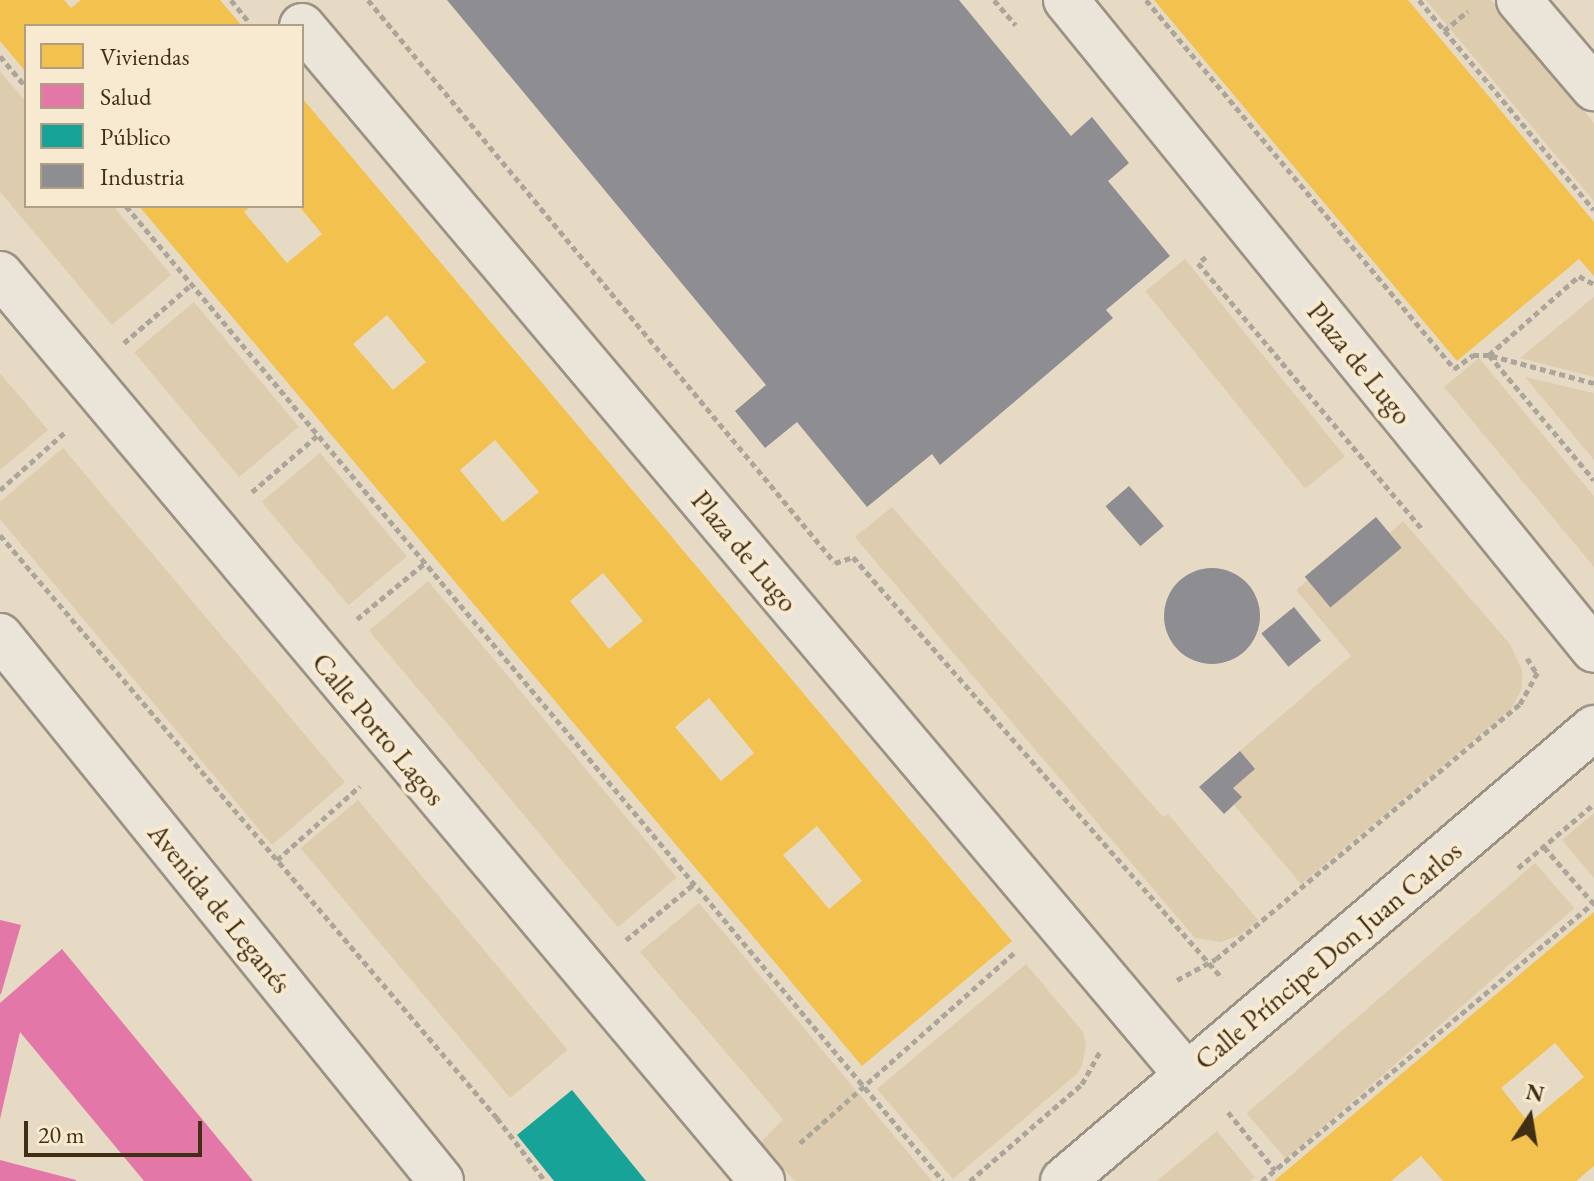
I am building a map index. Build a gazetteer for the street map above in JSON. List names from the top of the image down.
{
  "streets": {
    "street": [
      "Plaza de Lugo",
      "Calle Porto Lagos",
      "Avenida de Leganés",
      "Calle Príncipe Don Juan Carlos"
    ]
  },
  "crossings": [
    ["Plaza de Lugo", "Calle Príncipe Don Juan Carlos"]
  ],
  "legend": [
    "Viviendas",
    "Salud",
    "Público",
    "Industria"
  ],
  "scale_bar": "20 m",
  "north": "top"
}
